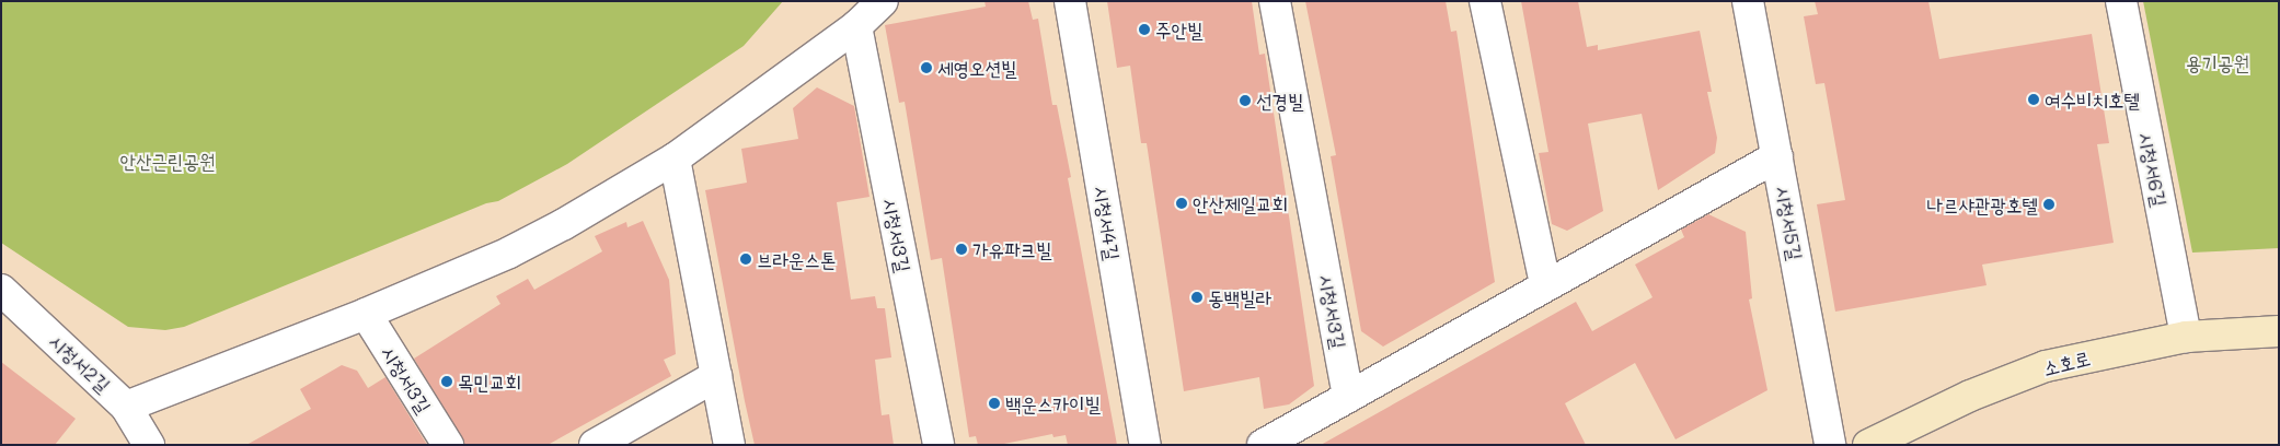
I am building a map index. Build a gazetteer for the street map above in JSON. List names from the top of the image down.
{
  "streets": {
    "street": [
      "시청서6길",
      "시청서4길",
      "시청서5길",
      "시청서3길",
      "시청서2길",
      "소호로"
    ]
  },
  "crossings": [
    ["시청서6길", "소호로"]
  ],
  "parks": ["용기공원", "안산근린공원"],
  "places": [
    "주안빌",
    "세영오션빌",
    "여수비치호텔",
    "선경빌",
    "안산제일교회",
    "나르샤관광호텔",
    "가유파크빌",
    "브라운스톤",
    "동백빌라",
    "목민교회",
    "백운스카이빌"
  ]
}
